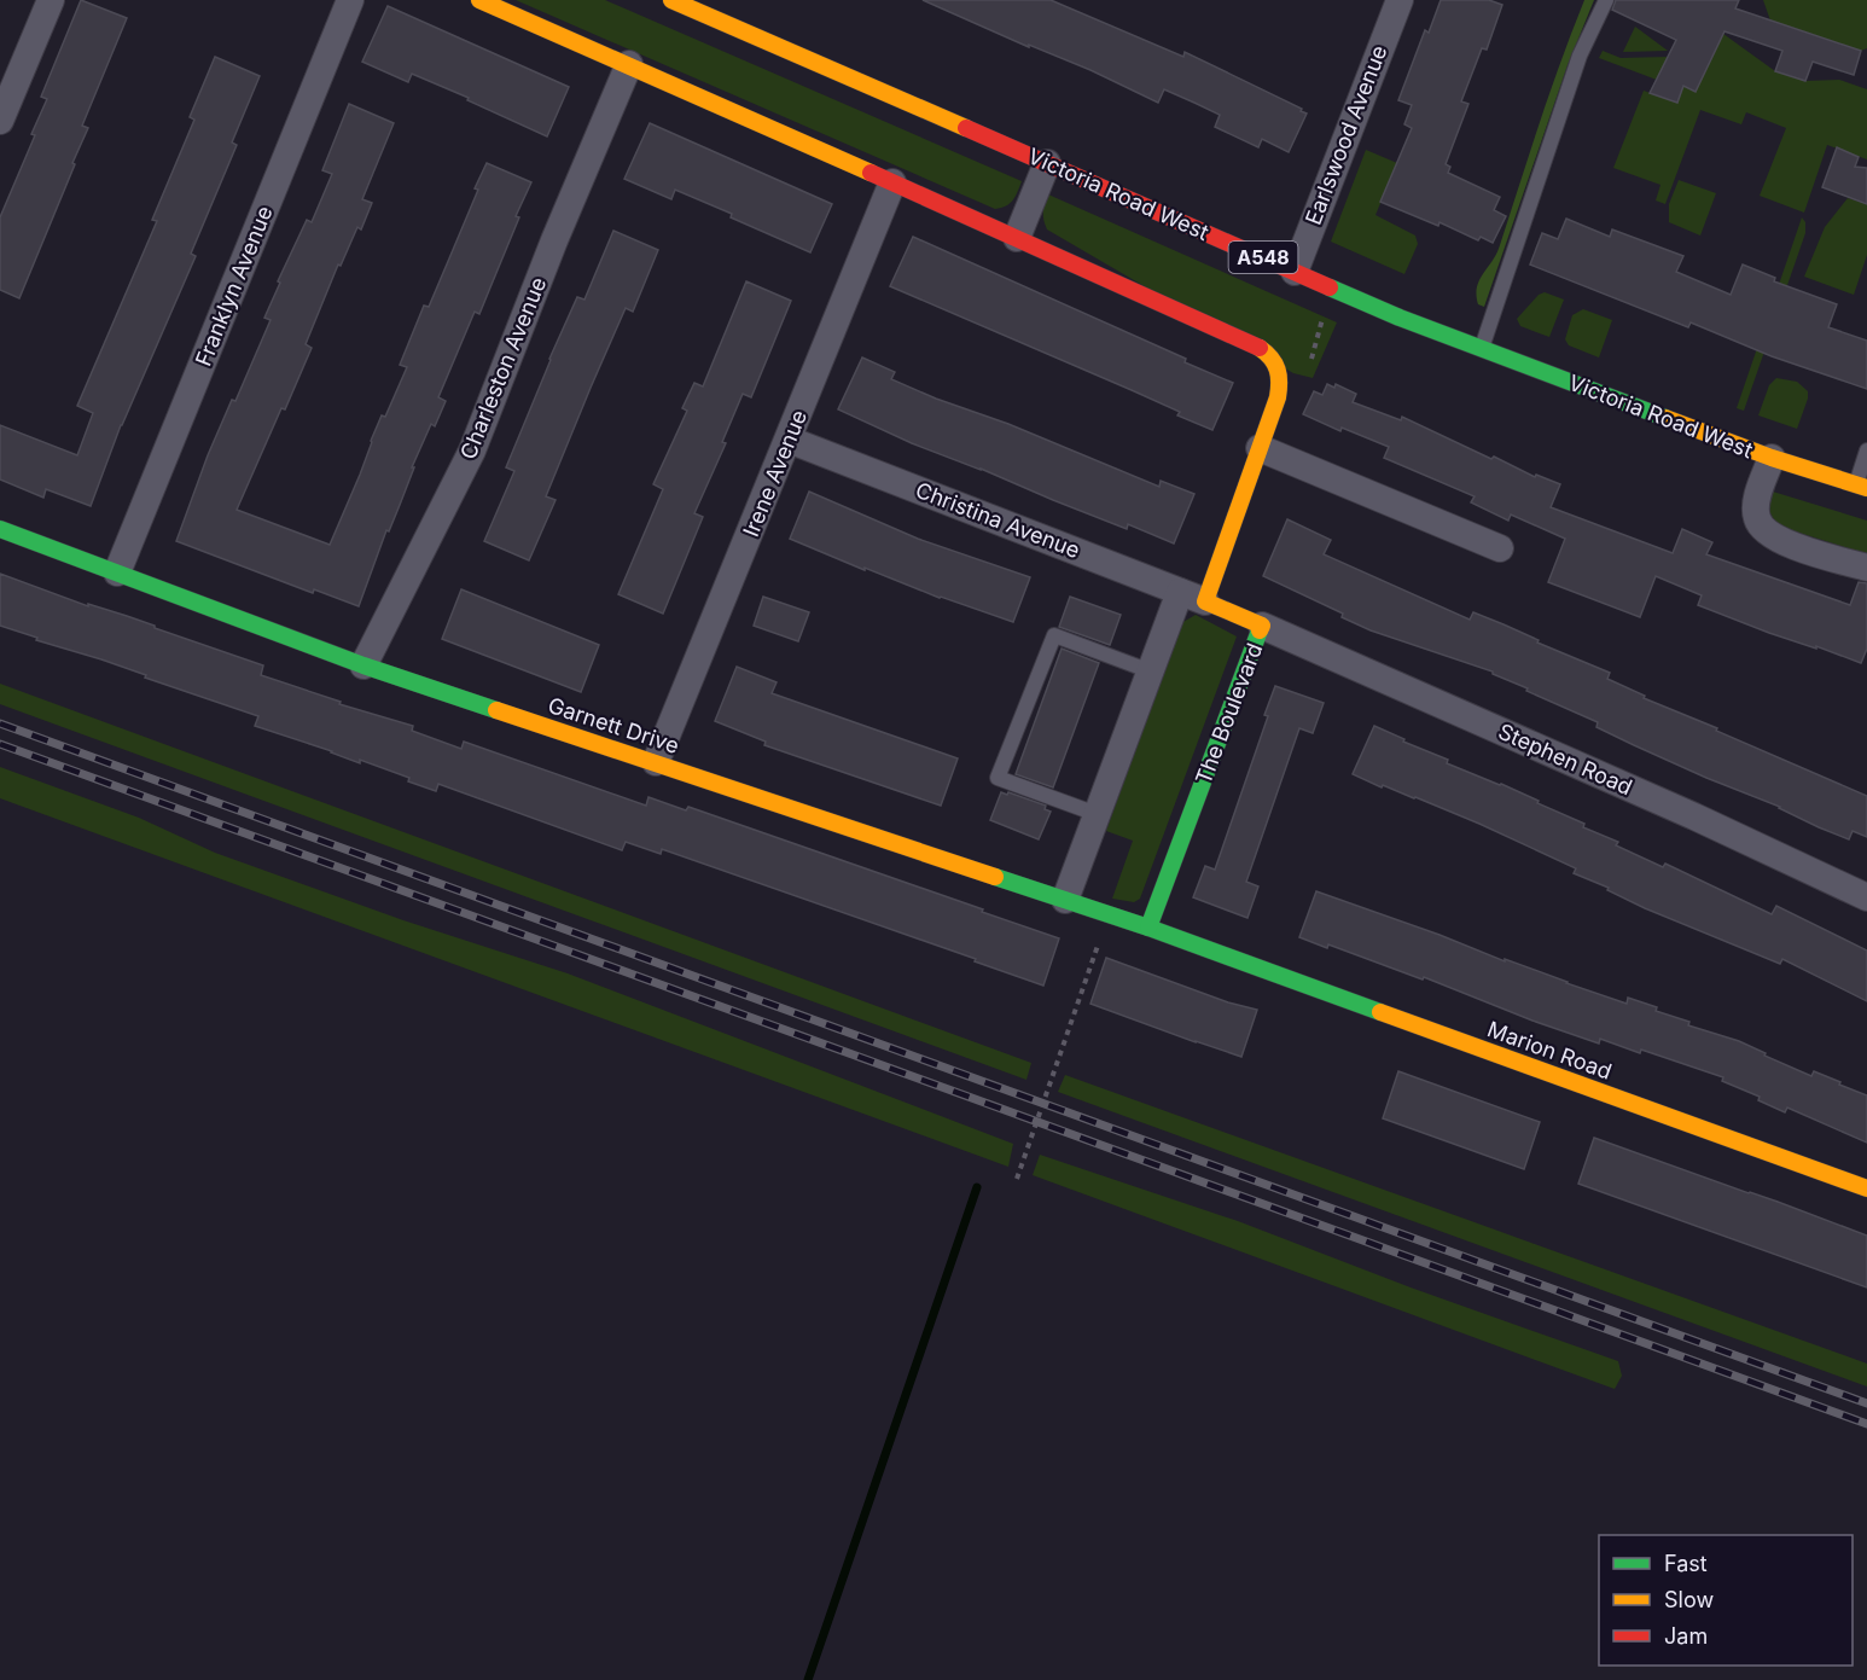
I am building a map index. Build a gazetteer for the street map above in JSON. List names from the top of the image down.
{
  "streets": {
    "street": [
      "Earlswood Avenue",
      "Victoria Road West",
      "A548",
      "Franklyn Avenue",
      "Charleston Avenue",
      "Irene Avenue",
      "Christina Avenue",
      "The Boulevard",
      "Garnett Drive",
      "Stephen Road",
      "Marion Road"
    ]
  },
  "crossings": [
    ["Earlswood Avenue", "Victoria Road West"],
    ["Franklyn Avenue", "Garnett Drive"],
    ["Charleston Avenue", "Garnett Drive"],
    ["Irene Avenue", "Christina Avenue"],
    ["Irene Avenue", "Garnett Drive"],
    ["Christina Avenue", "The Boulevard"],
    ["The Boulevard", "Garnett Drive"],
    ["The Boulevard", "Stephen Road"],
    ["Garnett Drive", "Marion Road"]
  ],
  "legend": ["Fast", "Slow", "Jam"]
}
